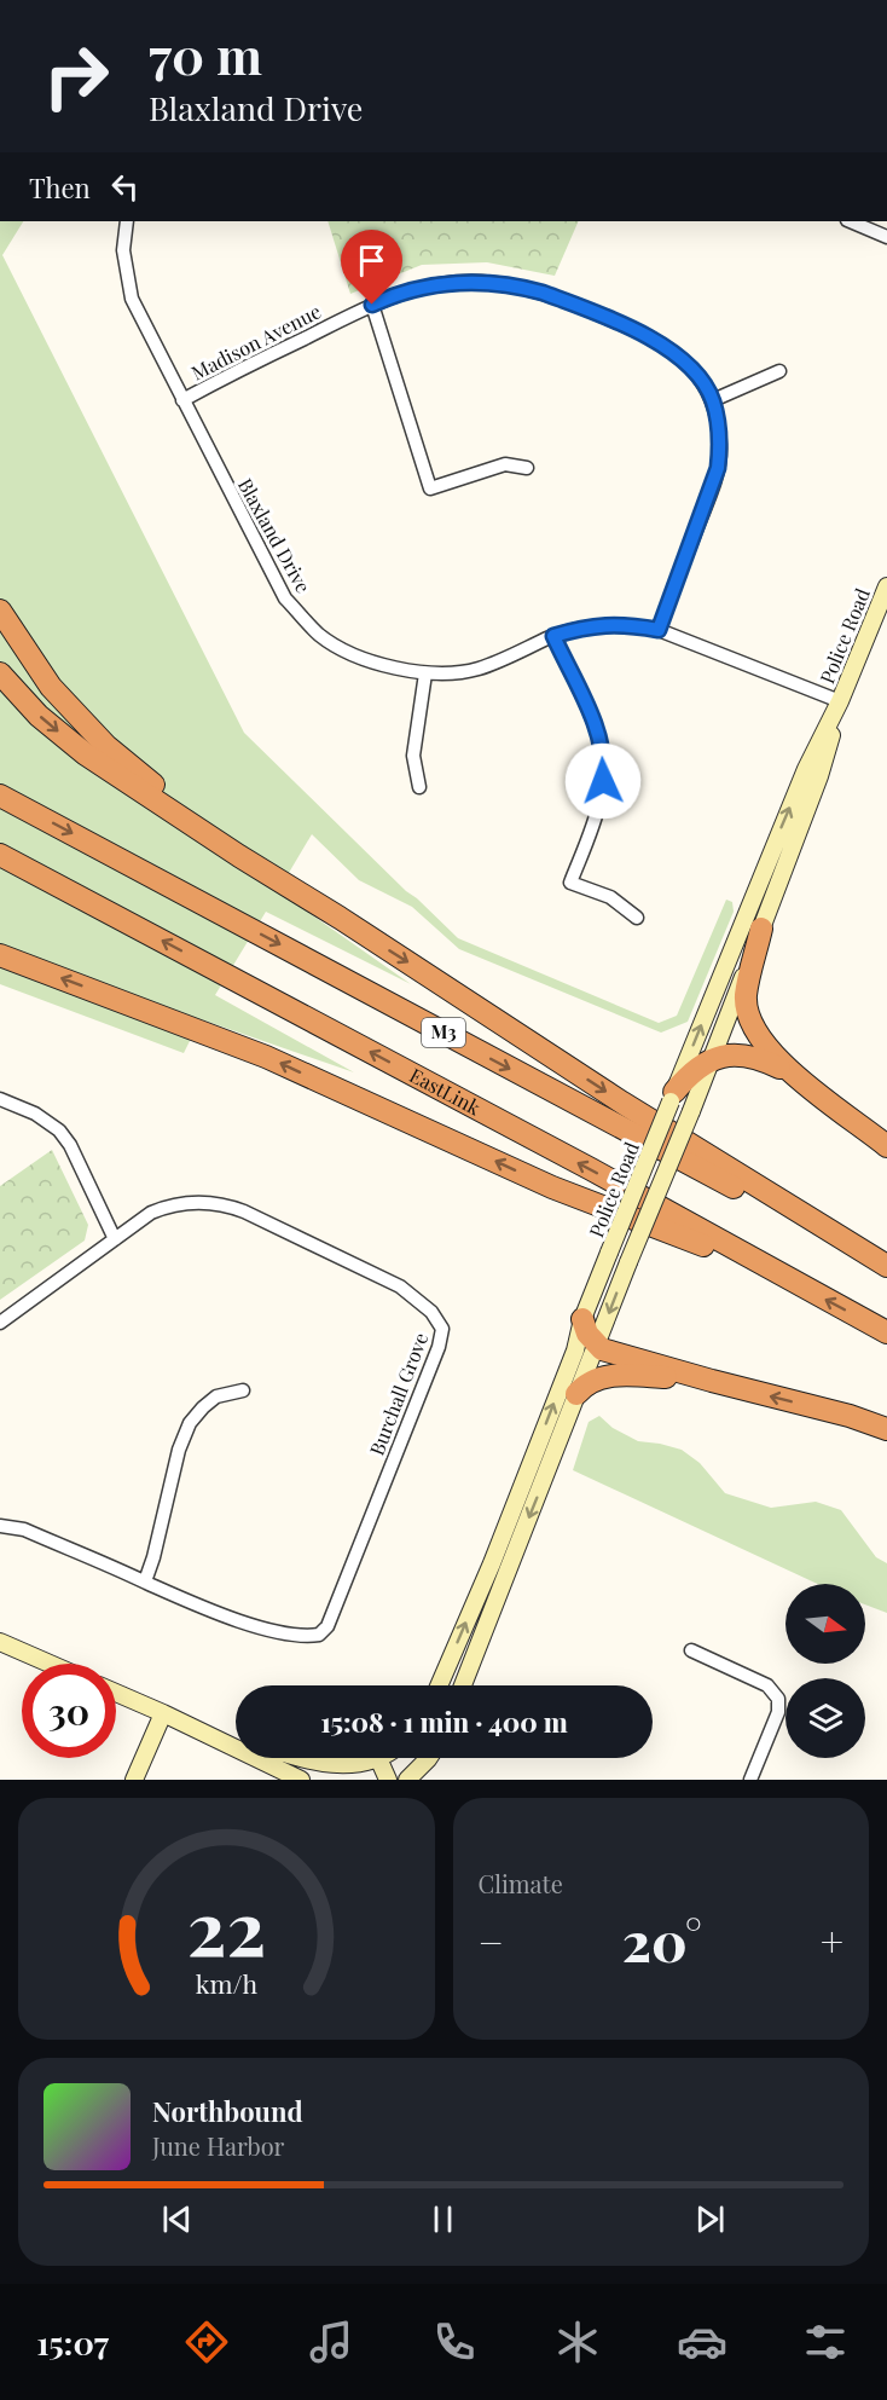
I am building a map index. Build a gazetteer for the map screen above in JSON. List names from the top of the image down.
{
  "streets": {
    "highway": ["M3", "EastLink"],
    "main road": ["Police Road"],
    "street": ["Madison Avenue", "Blaxland Drive", "Burchall Grove"]
  },
  "crossings": [
    ["Madison Avenue", "Blaxland Drive"],
    ["Blaxland Drive", "Police Road"]
  ],
  "north": "right",
  "page": {
    "turn": ["70 m", "Blaxland Drive"],
    "then": "Then",
    "limit": "30",
    "trip": "15:08 · 1 min · 400 m",
    "tile": "Climate",
    "heat": ["−", "20°", "+"],
    "song": ["Northbound", "June Harbor"],
    "tabs": "15:07",
    "gauge": ["22", "km/h"]
  }
}
